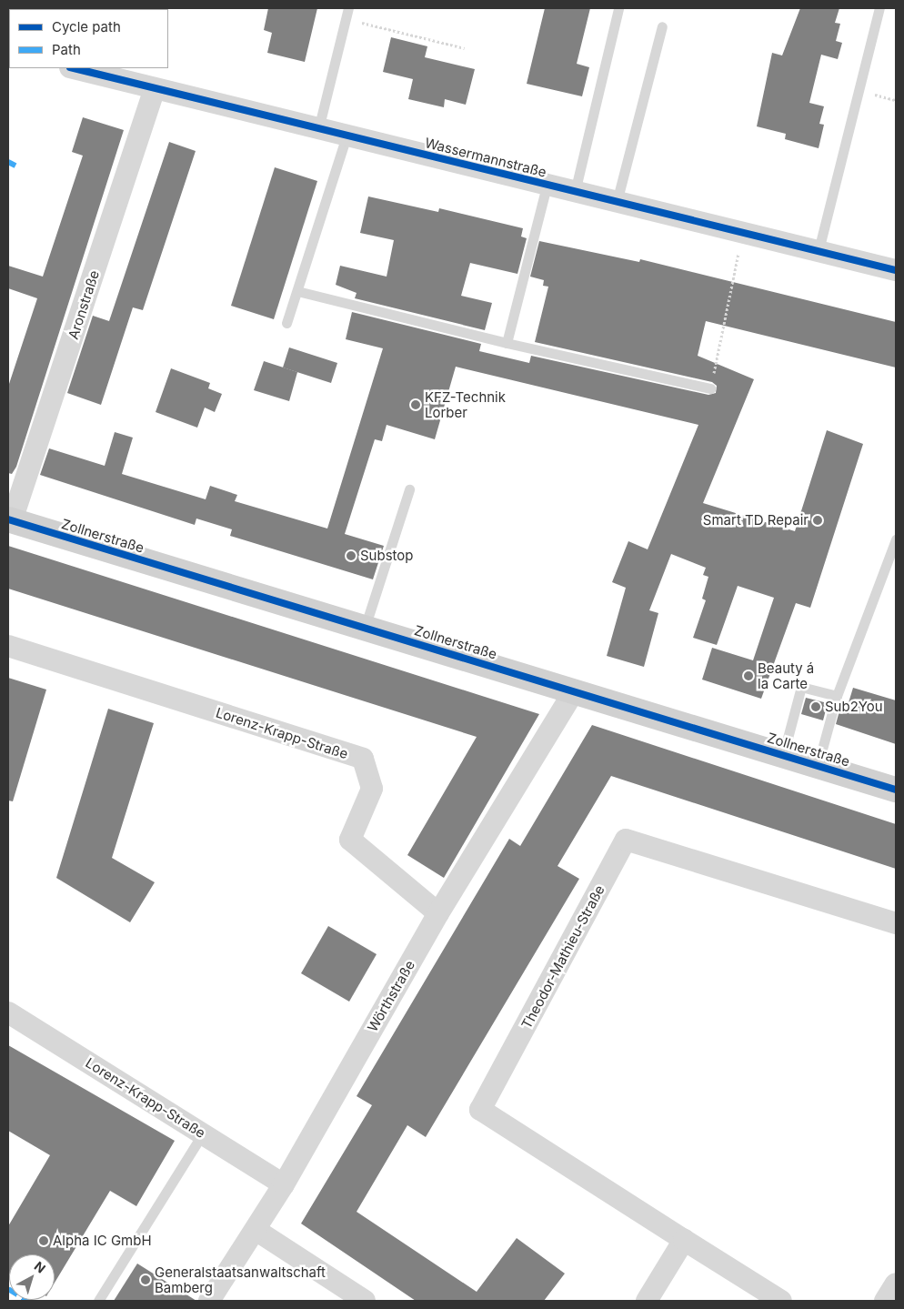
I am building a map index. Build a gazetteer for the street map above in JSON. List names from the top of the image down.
{
  "streets": {
    "street": [
      "Wassermannstraße",
      "Aronstraße",
      "Zollnerstraße",
      "Lorenz-Krapp-Straße",
      "Theodor-Mathieu-Straße",
      "Wörthstraße"
    ]
  },
  "crossings": [
    ["Wassermannstraße", "Aronstraße"],
    ["Aronstraße", "Zollnerstraße"],
    ["Zollnerstraße", "Wörthstraße"],
    ["Lorenz-Krapp-Straße", "Wörthstraße"]
  ],
  "places": [
    "KFZ-Technik Lorber",
    "Smart TD Repair",
    "Substop",
    "Beauty á la Carte",
    "Sub2You",
    "Alpha IC GmbH",
    "Generalstaatsanwaltschaft Bamberg"
  ],
  "legend": ["Cycle path", "Path"],
  "north": "top right"
}
